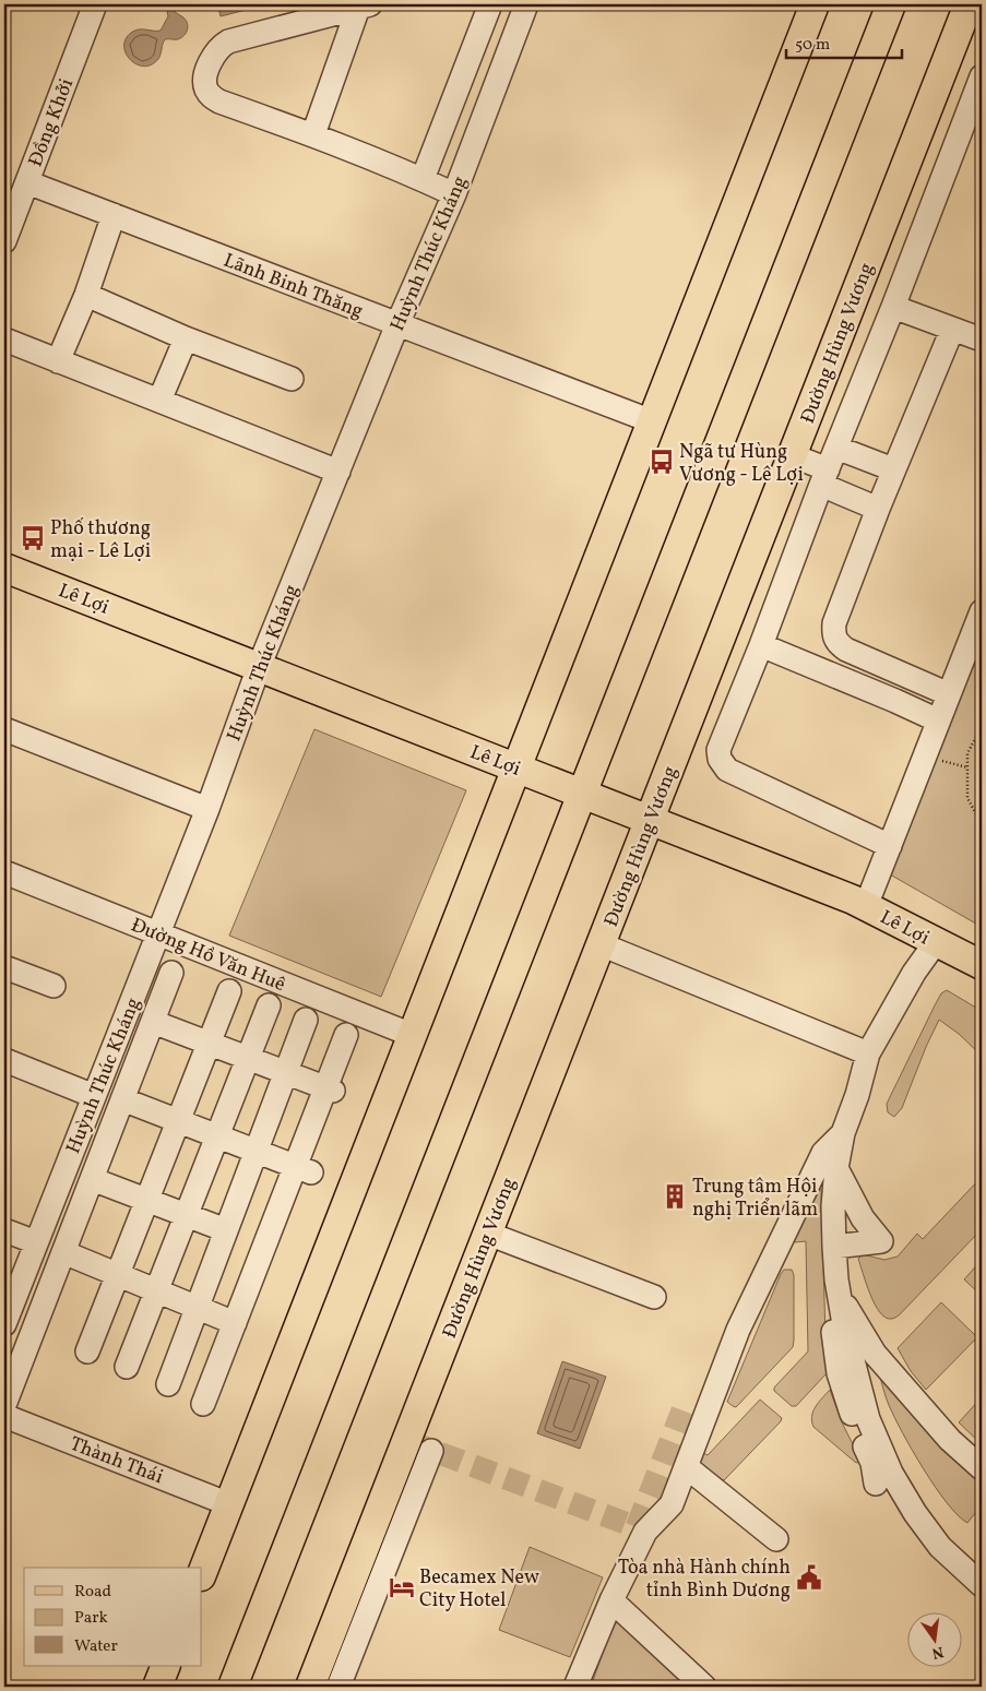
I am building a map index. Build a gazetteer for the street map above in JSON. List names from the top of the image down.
{
  "streets": {
    "main road": ["Đường Hùng Vương", "Lê Lợi"],
    "street": [
      "Đồng Khởi",
      "Huỳnh Thúc Kháng",
      "Lãnh Binh Thăng",
      "Đường Hồ Văn Huê",
      "Thành Thái"
    ]
  },
  "crossings": [
    ["Đồng Khởi", "Lãnh Binh Thăng"],
    ["Huỳnh Thúc Kháng", "Lãnh Binh Thăng"],
    ["Huỳnh Thúc Kháng", "Lê Lợi"],
    ["Huỳnh Thúc Kháng", "Đường Hồ Văn Huê"],
    ["Đường Hùng Vương", "Lê Lợi"]
  ],
  "places": {
    "bus stop": ["Ngã tư Hùng Vương - Lê Lợi", "Phố thương mại - Lê Lợi"],
    "building": ["Trung tâm Hội nghị Triển lãm"],
    "public building": ["Tòa nhà Hành chính tỉnh Bình Dương"],
    "hotel": ["Becamex New City Hotel"]
  },
  "legend": ["Road", "Park", "Water"],
  "scale_bar": "50 m",
  "north": "bottom"
}
